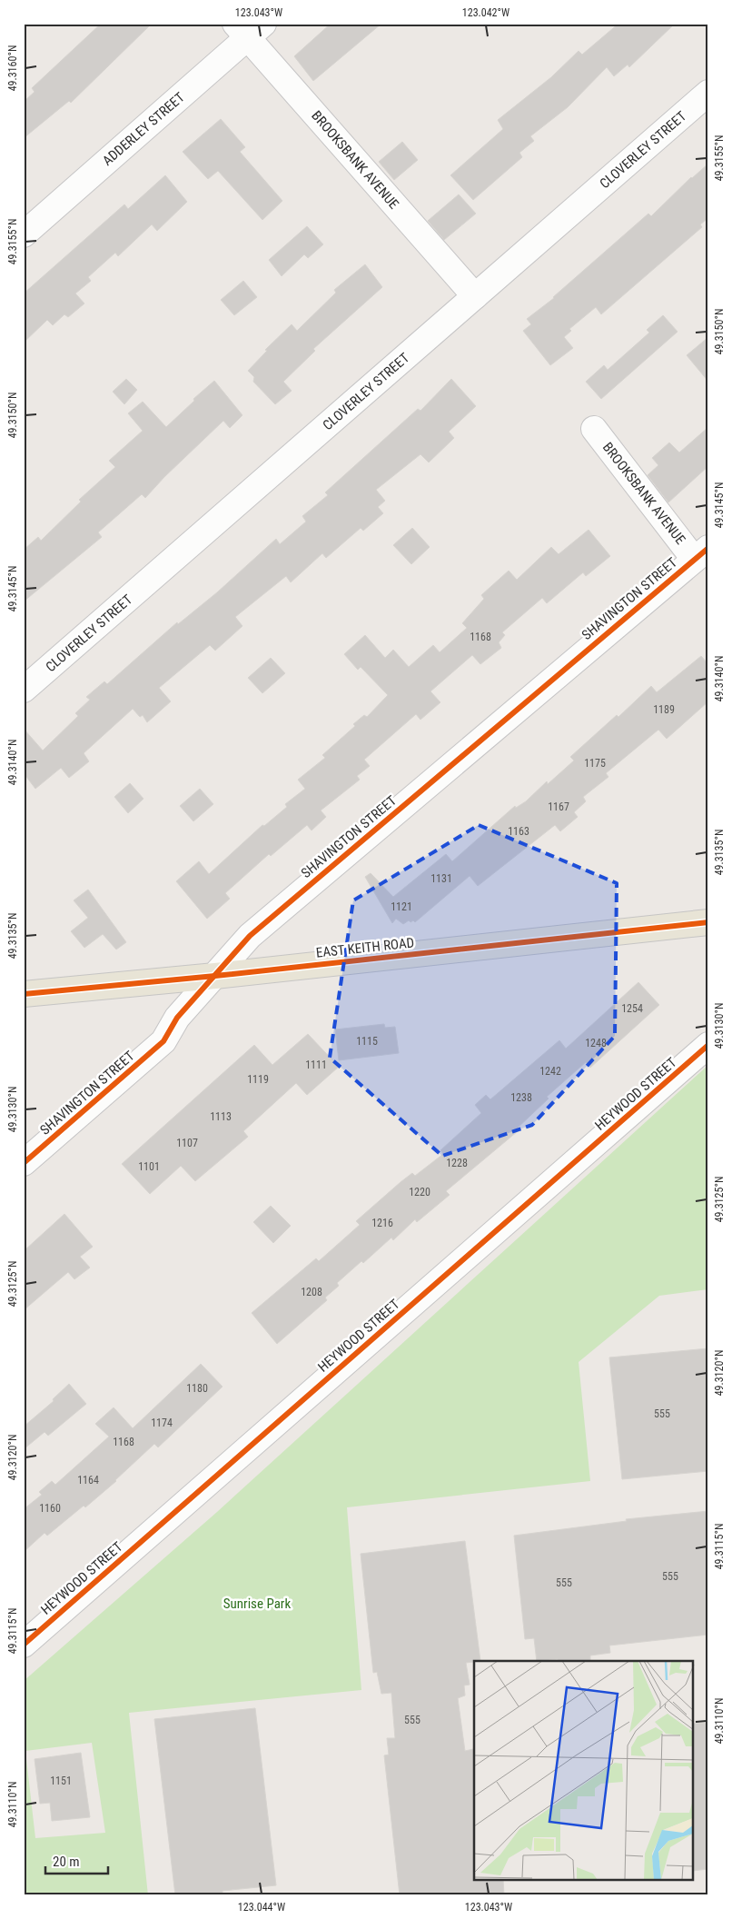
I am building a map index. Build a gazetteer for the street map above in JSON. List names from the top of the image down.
{
  "streets": {
    "main road": ["EAST KEITH ROAD"],
    "street": [
      "ADDERLEY STREET",
      "CLOVERLEY STREET",
      "BROOKSBANK AVENUE",
      "SHAVINGTON STREET",
      "HEYWOOD STREET"
    ]
  },
  "crossings": [
    ["ADDERLEY STREET", "BROOKSBANK AVENUE"],
    ["CLOVERLEY STREET", "BROOKSBANK AVENUE"],
    ["BROOKSBANK AVENUE", "SHAVINGTON STREET"],
    ["SHAVINGTON STREET", "EAST KEITH ROAD"]
  ],
  "parks": ["Sunrise Park"],
  "house_numbers": [
    "1168",
    "1189",
    "1175",
    "1167",
    "1163",
    "1131",
    "1121",
    "1254",
    "1115",
    "1248",
    "1111",
    "1242",
    "1119",
    "1238",
    "1113",
    "1107",
    "1228",
    "1101",
    "1220",
    "1216",
    "1208",
    "1180",
    "555",
    "1174",
    "1168",
    "1164",
    "1160",
    "555",
    "555",
    "555",
    "1151"
  ],
  "scale_bar": "20 m",
  "coordinates": [
    "123.043°W",
    "123.042°W",
    "49.3160°N",
    "49.3155°N",
    "49.3150°N",
    "49.3145°N",
    "49.3140°N",
    "49.3135°N",
    "49.3130°N",
    "49.3125°N",
    "49.3120°N",
    "49.3115°N",
    "49.3110°N",
    "123.044°W"
  ]
}
